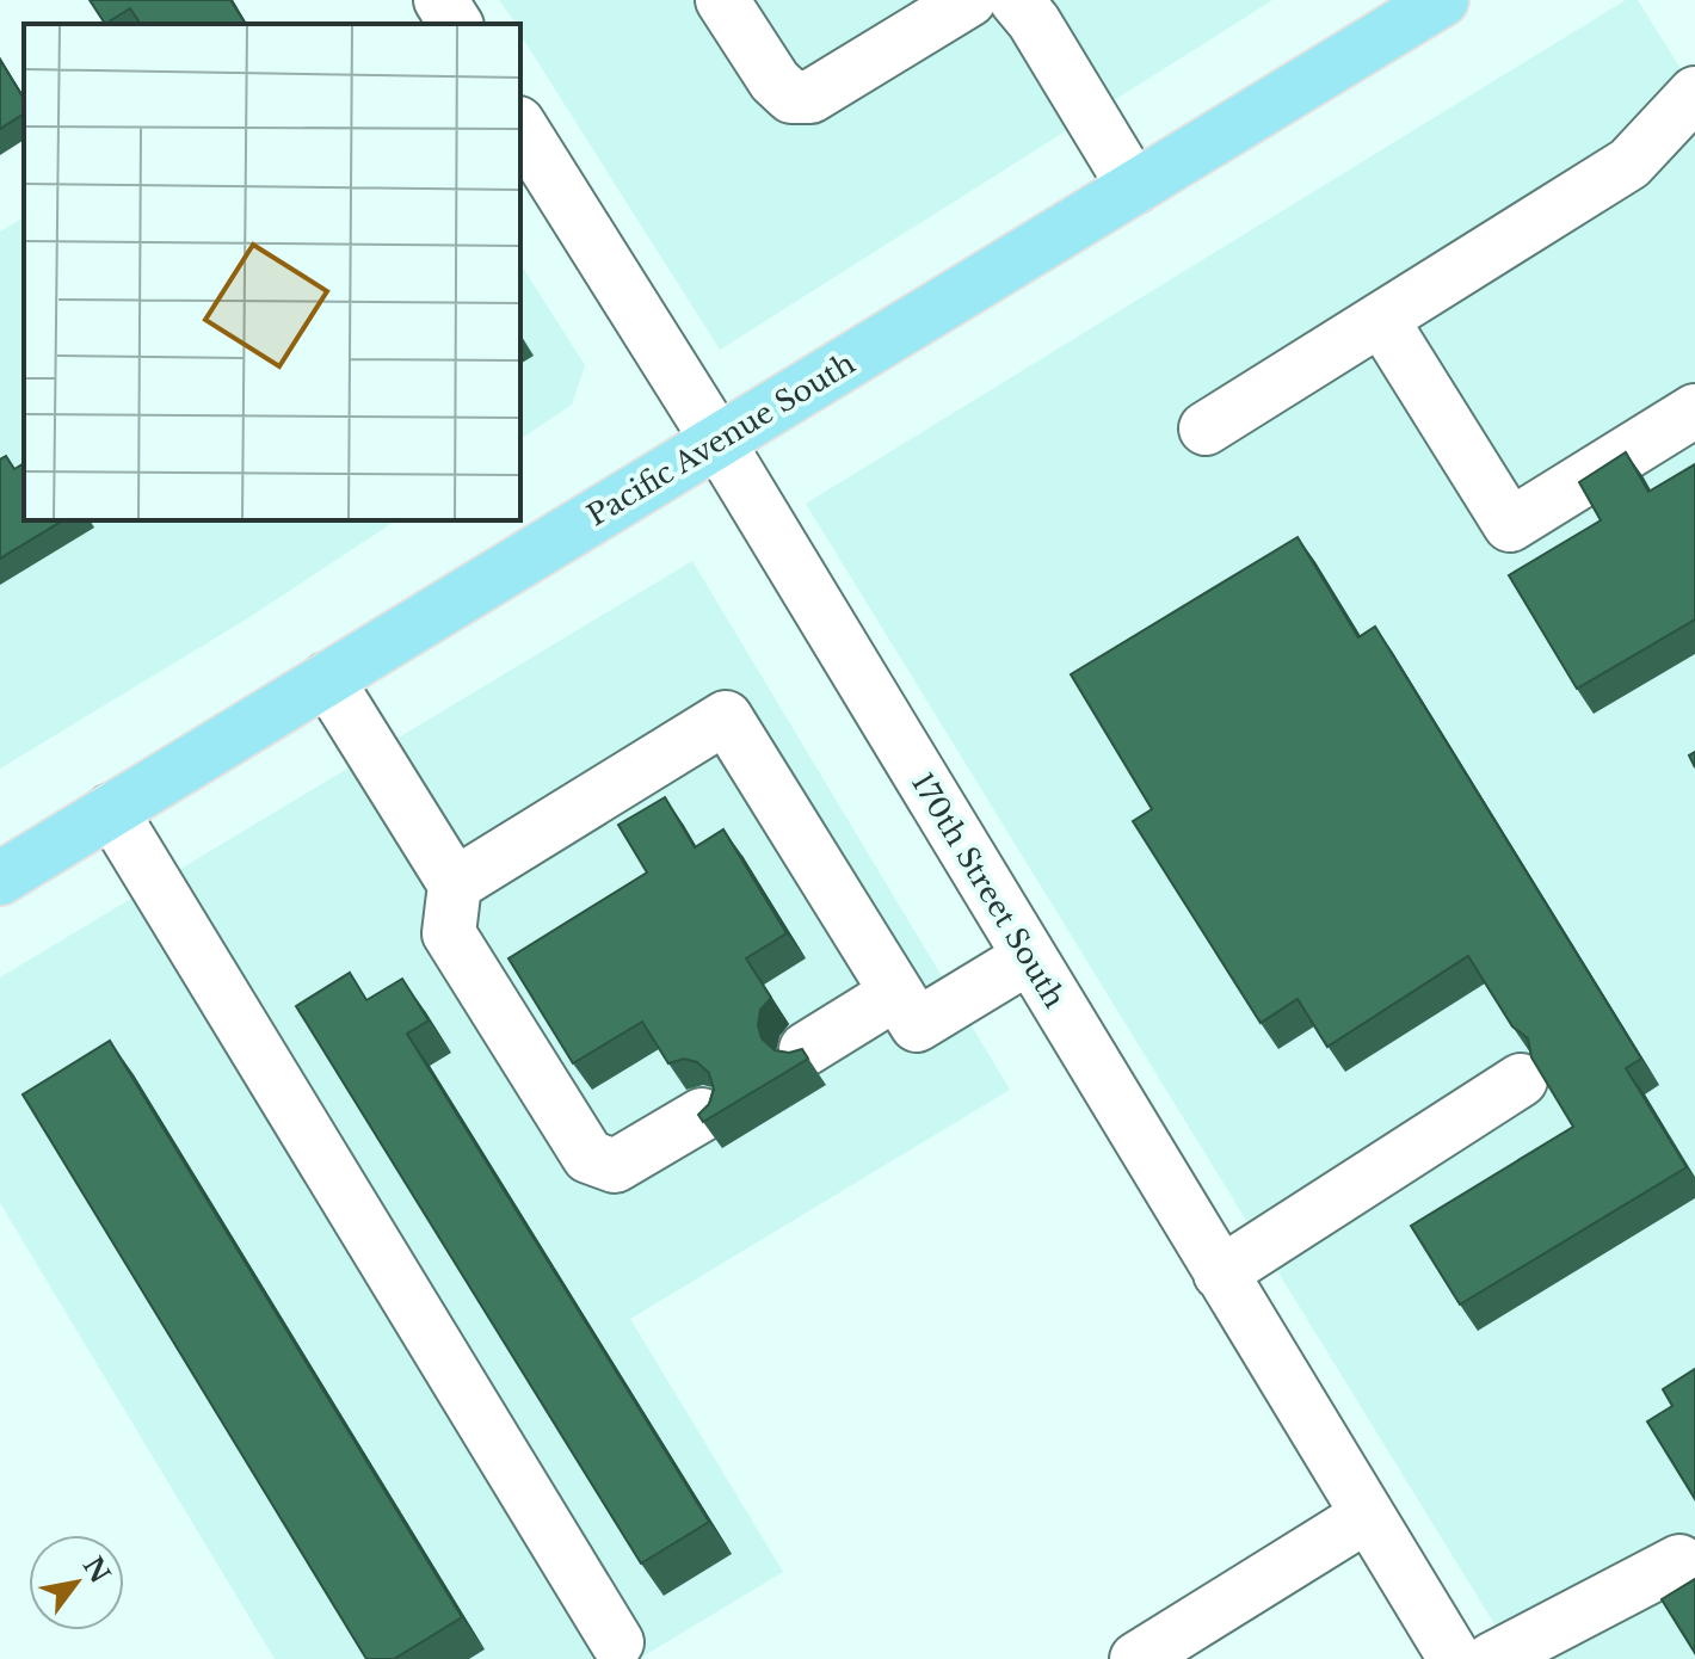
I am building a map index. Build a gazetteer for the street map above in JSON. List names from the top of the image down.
{
  "streets": {
    "main road": ["Pacific Avenue South"],
    "street": ["170th Street South"]
  },
  "crossings": [
    ["Pacific Avenue South", "170th Street South"]
  ],
  "north": "top right"
}
